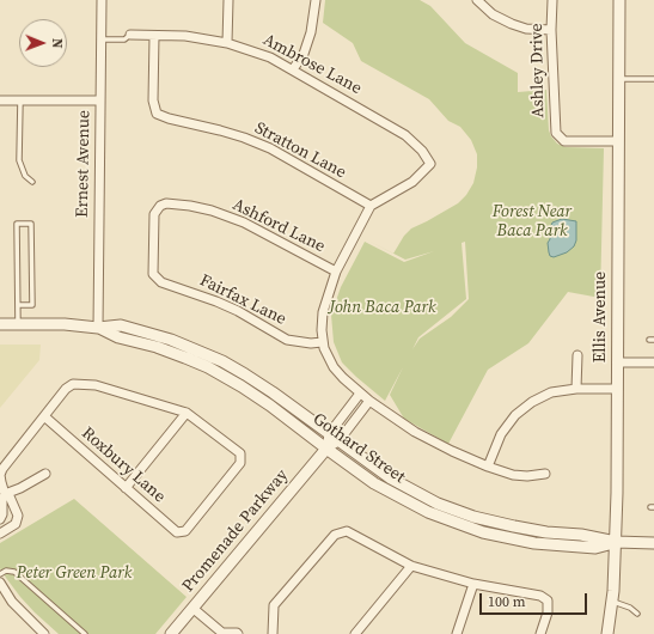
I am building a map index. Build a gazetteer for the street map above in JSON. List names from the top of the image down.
{
  "streets": {
    "street": [
      "Ambrose Lane",
      "Ashley Drive",
      "Stratton Lane",
      "Ernest Avenue",
      "Ashford Lane",
      "Fairfax Lane",
      "Ellis Avenue",
      "Gothard Street",
      "Roxbury Lane",
      "Promenade Parkway"
    ]
  },
  "crossings": [
    ["Ambrose Lane", "Stratton Lane"],
    ["Ashley Drive", "Ellis Avenue"],
    ["Ernest Avenue", "Gothard Street"],
    ["Ashford Lane", "Fairfax Lane"],
    ["Ellis Avenue", "Gothard Street"],
    ["Gothard Street", "Promenade Parkway"]
  ],
  "parks": ["Forest Near Baca Park", "John Baca Park", "Peter Green Park"],
  "scale_bar": "100 m",
  "north": "right"
}
